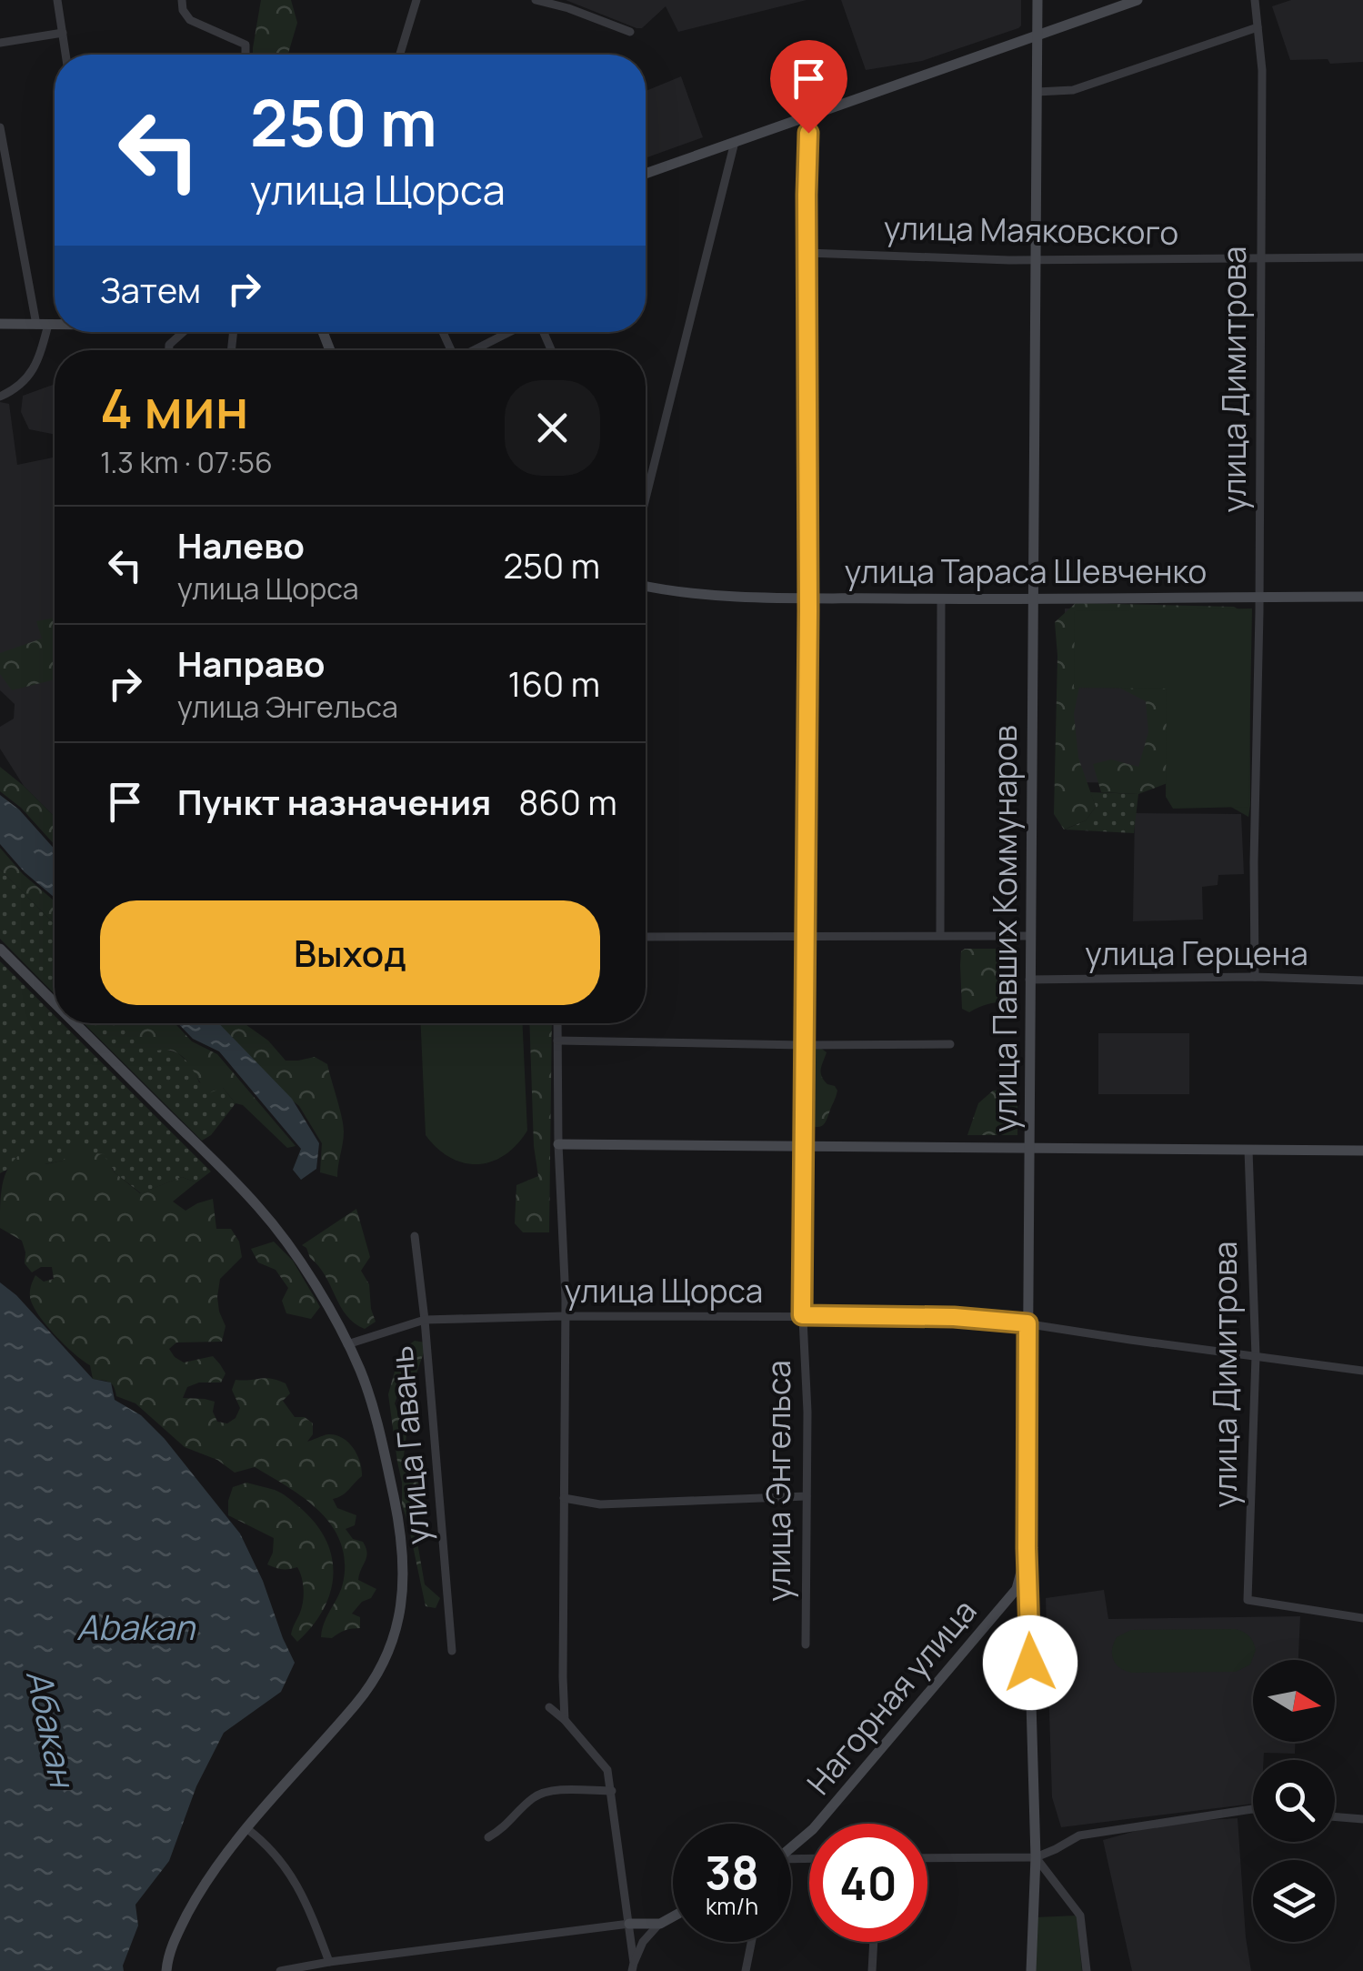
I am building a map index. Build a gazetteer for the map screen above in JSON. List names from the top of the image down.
{
  "streets": {
    "street": [
      "улица Маяковского",
      "улица Димитрова",
      "улица Тараса Шевченко",
      "улица Павших Коммунаров",
      "улица Герцена",
      "улица Щорса",
      "улица Гавань",
      "улица Энгельса",
      "Нагорная улица"
    ]
  },
  "crossings": [
    ["улица Маяковского", "улица Димитрова"],
    ["улица Маяковского", "улица Павших Коммунаров"],
    ["улица Маяковского", "улица Энгельса"],
    ["улица Димитрова", "улица Тараса Шевченко"],
    ["улица Димитрова", "улица Герцена"],
    ["улица Димитрова", "улица Щорса"],
    ["улица Тараса Шевченко", "улица Павших Коммунаров"],
    ["улица Тараса Шевченко", "улица Энгельса"],
    ["улица Павших Коммунаров", "улица Герцена"],
    ["улица Павших Коммунаров", "улица Щорса"],
    ["улица Павших Коммунаров", "Нагорная улица"],
    ["улица Щорса", "улица Гавань"],
    ["улица Щорса", "улица Энгельса"]
  ],
  "water": ["Abakan", "Абакан"],
  "north": "right",
  "page": {
    "turn": ["250 m", "улица Щорса"],
    "then": "Затем",
    "heading": ["4 мин", "1.3 km · 07:56"],
    "list": [
      {
        "name": "Налево",
        "note": "улица Щорса",
        "value": "250 m"
      },
      {
        "name": "Направо",
        "note": "улица Энгельса",
        "value": "160 m"
      },
      {
        "name": "Пункт назначения",
        "value": "860 m"
      }
    ],
    "buttons": "Выход",
    "speed": "38 km/h",
    "limit": "40"
  }
}
